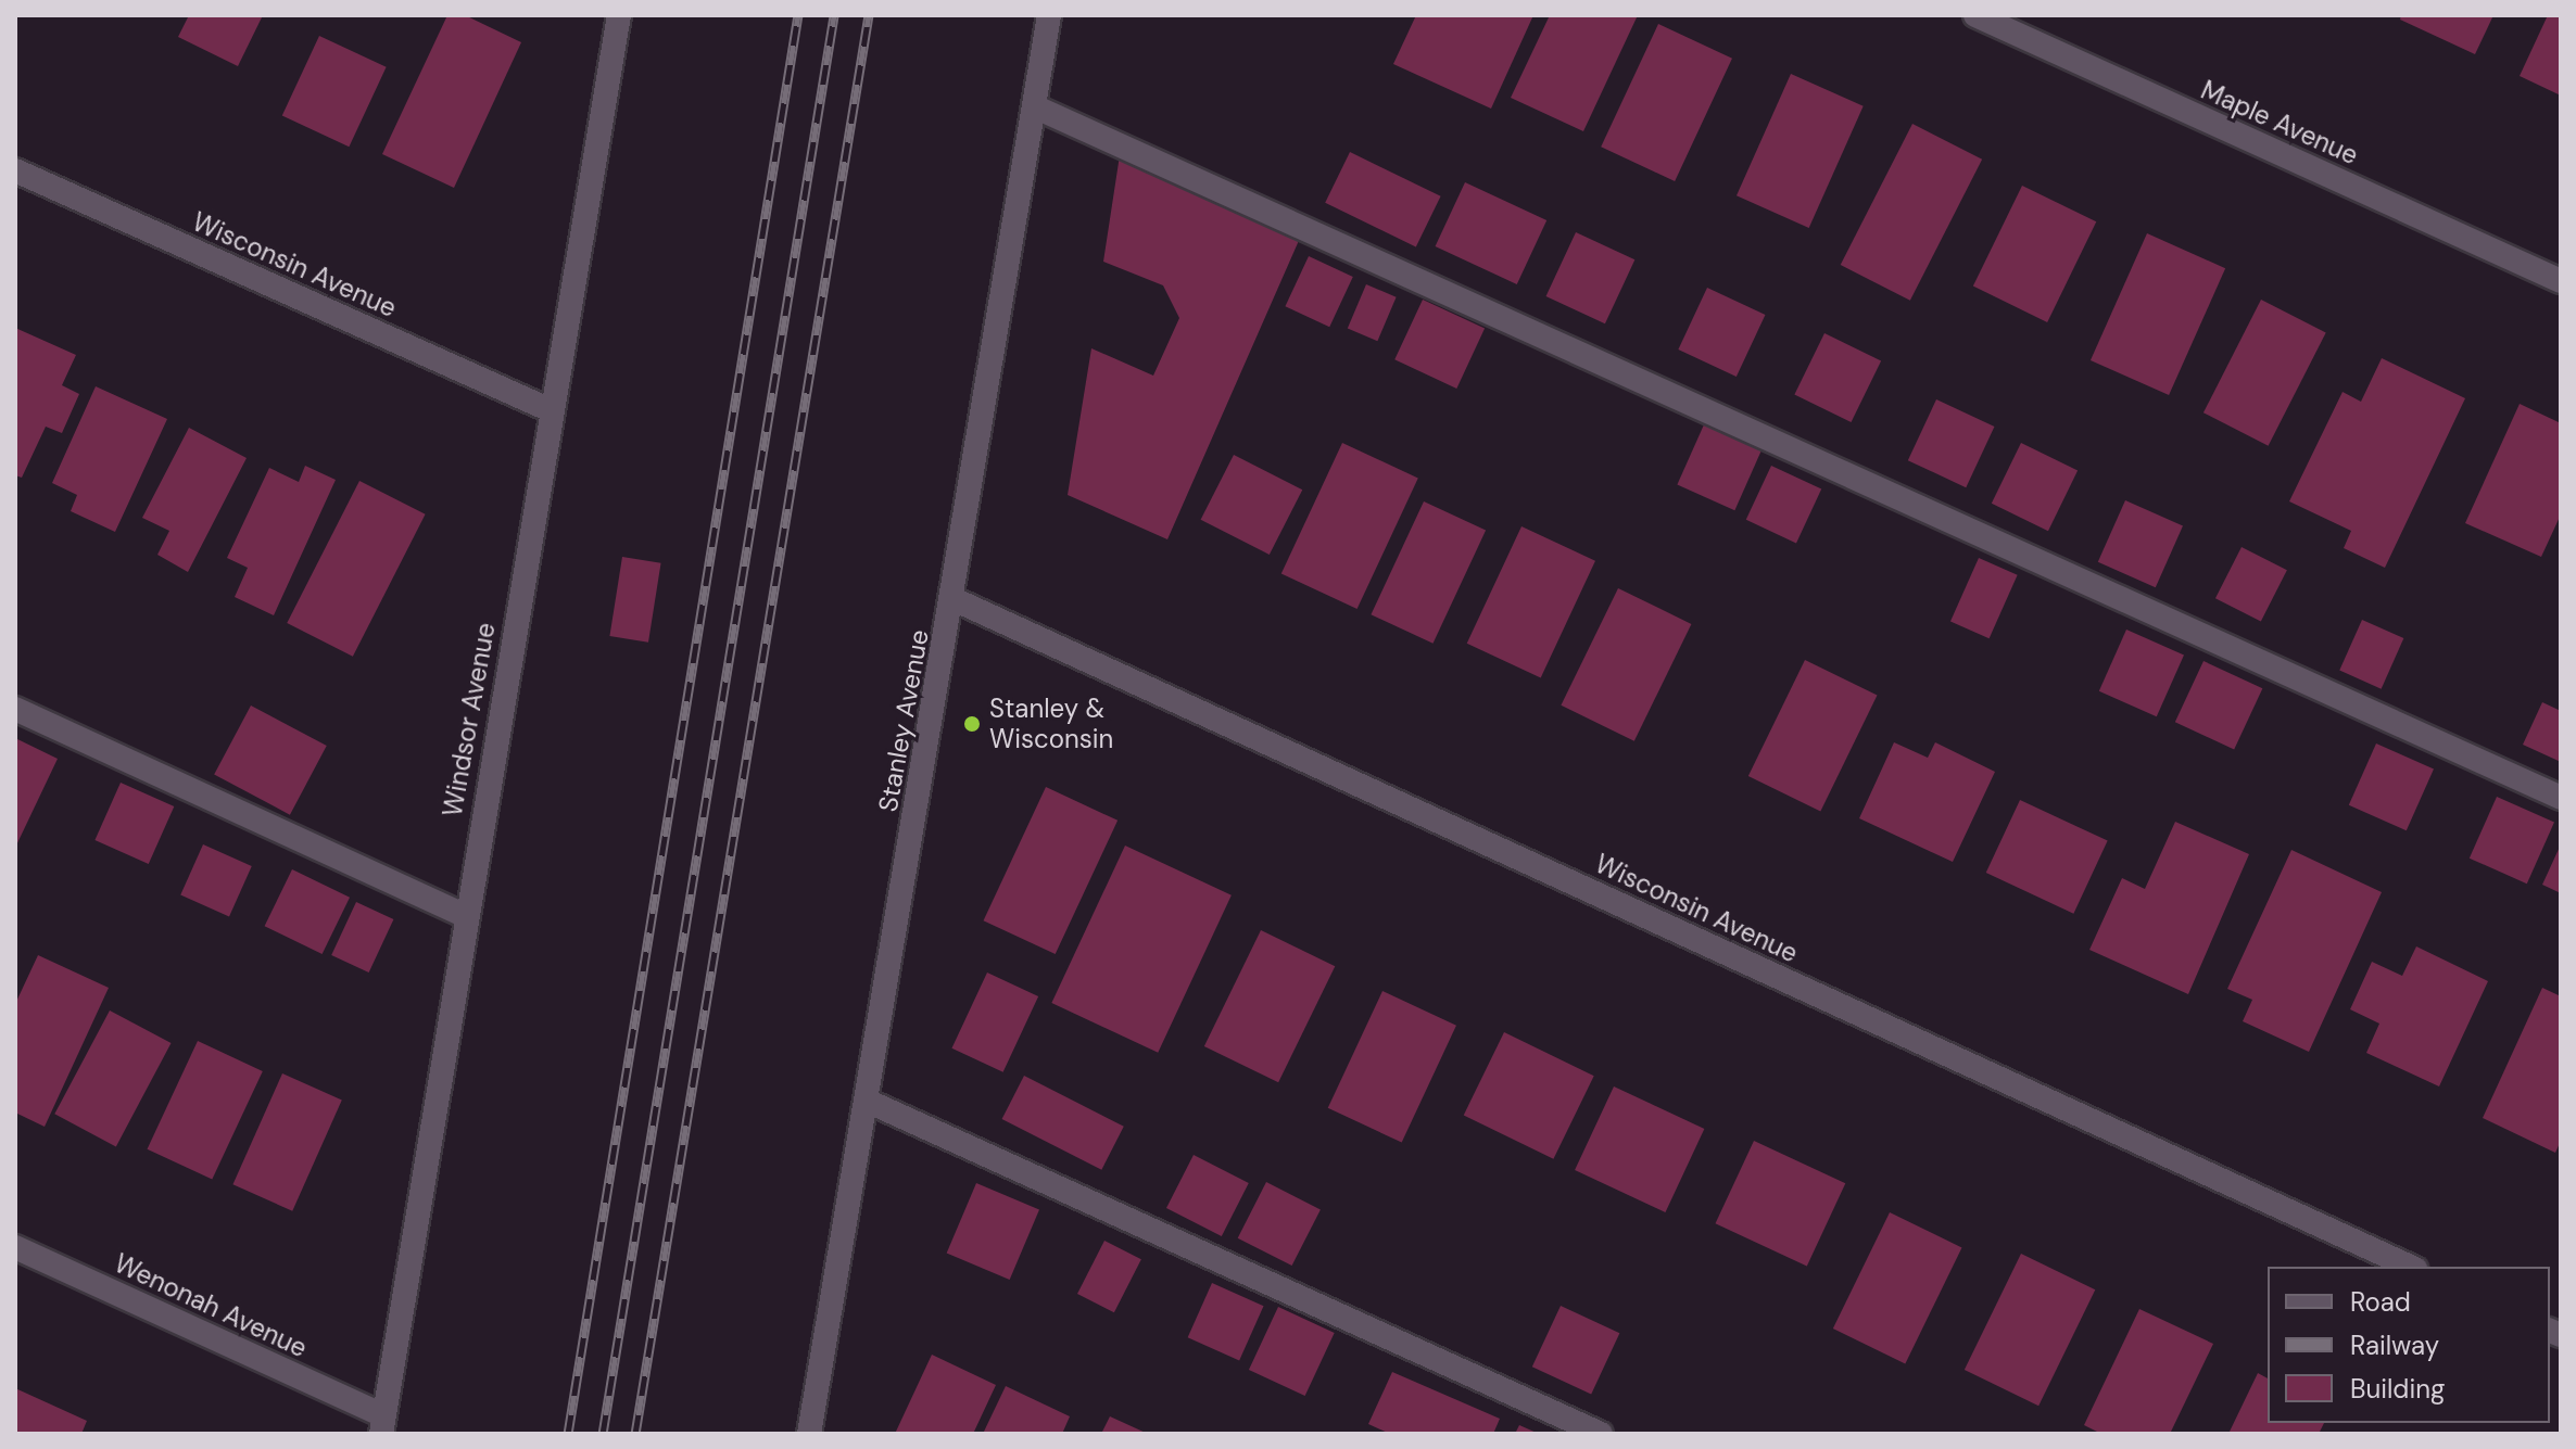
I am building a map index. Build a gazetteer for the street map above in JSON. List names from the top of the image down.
{
  "streets": {
    "street": [
      "Maple Avenue",
      "Wisconsin Avenue",
      "Windsor Avenue",
      "Stanley Avenue",
      "Wenonah Avenue"
    ]
  },
  "crossings": [
    ["Wisconsin Avenue", "Windsor Avenue"],
    ["Wisconsin Avenue", "Stanley Avenue"],
    ["Windsor Avenue", "Wenonah Avenue"]
  ],
  "places": ["Stanley & Wisconsin"],
  "legend": ["Road", "Railway", "Building"]
}
